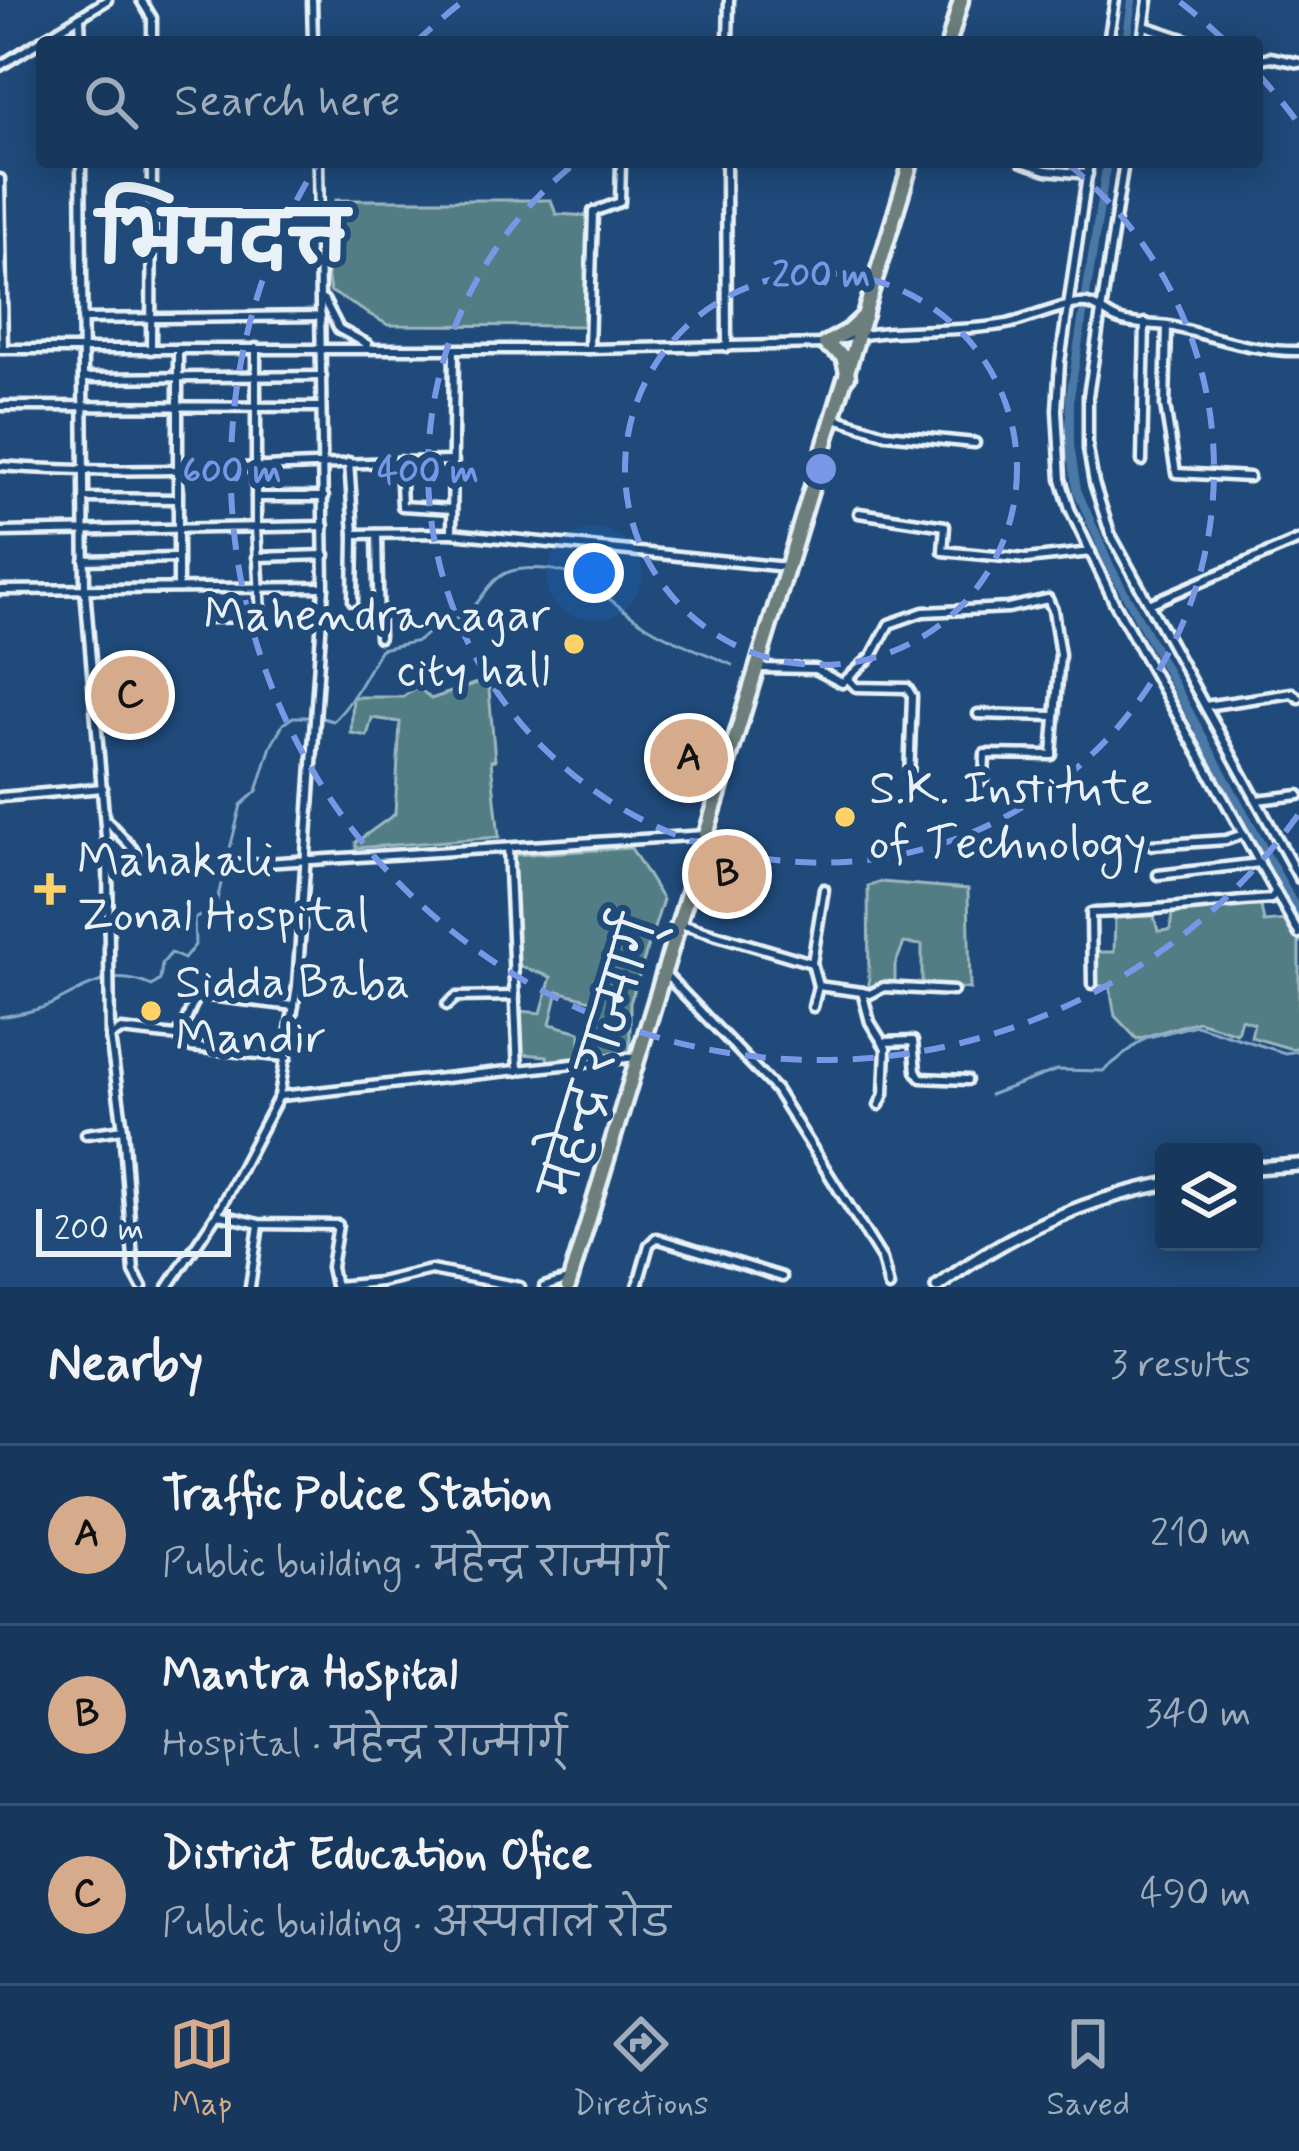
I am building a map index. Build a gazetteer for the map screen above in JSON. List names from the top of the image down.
{
  "streets": {
    "highway": ["महेन्द्र राज्मार्ग्"]
  },
  "districts": ["भिमदत्त"],
  "places": {
    "other": ["Mahendranagar city hall", "S.K. Institute of Technology", "Sidda Baba Mandir"],
    "health": ["Mahakali Zonal Hospital"]
  },
  "scale_bar": "200 m",
  "page": {
    "search": "Search here",
    "pins": ["C", "A", "B"],
    "scale": "200 m",
    "heading": ["Nearby", "3 results"],
    "list": [
      {
        "mark": "A",
        "name": "Traffic Police Station",
        "note": "Public building · महेन्द्र राज्मार्ग्",
        "value": "210 m"
      },
      {
        "mark": "B",
        "name": "Mantra Hospital",
        "note": "Hospital · महेन्द्र राज्मार्ग्",
        "value": "340 m"
      },
      {
        "mark": "C",
        "name": "District Education Ofice",
        "note": "Public building · अस्पताल रोड",
        "value": "490 m"
      }
    ],
    "nav": ["Map", "Directions", "Saved"]
  },
  "rings": ["200 m", "600 m", "400 m"]
}
